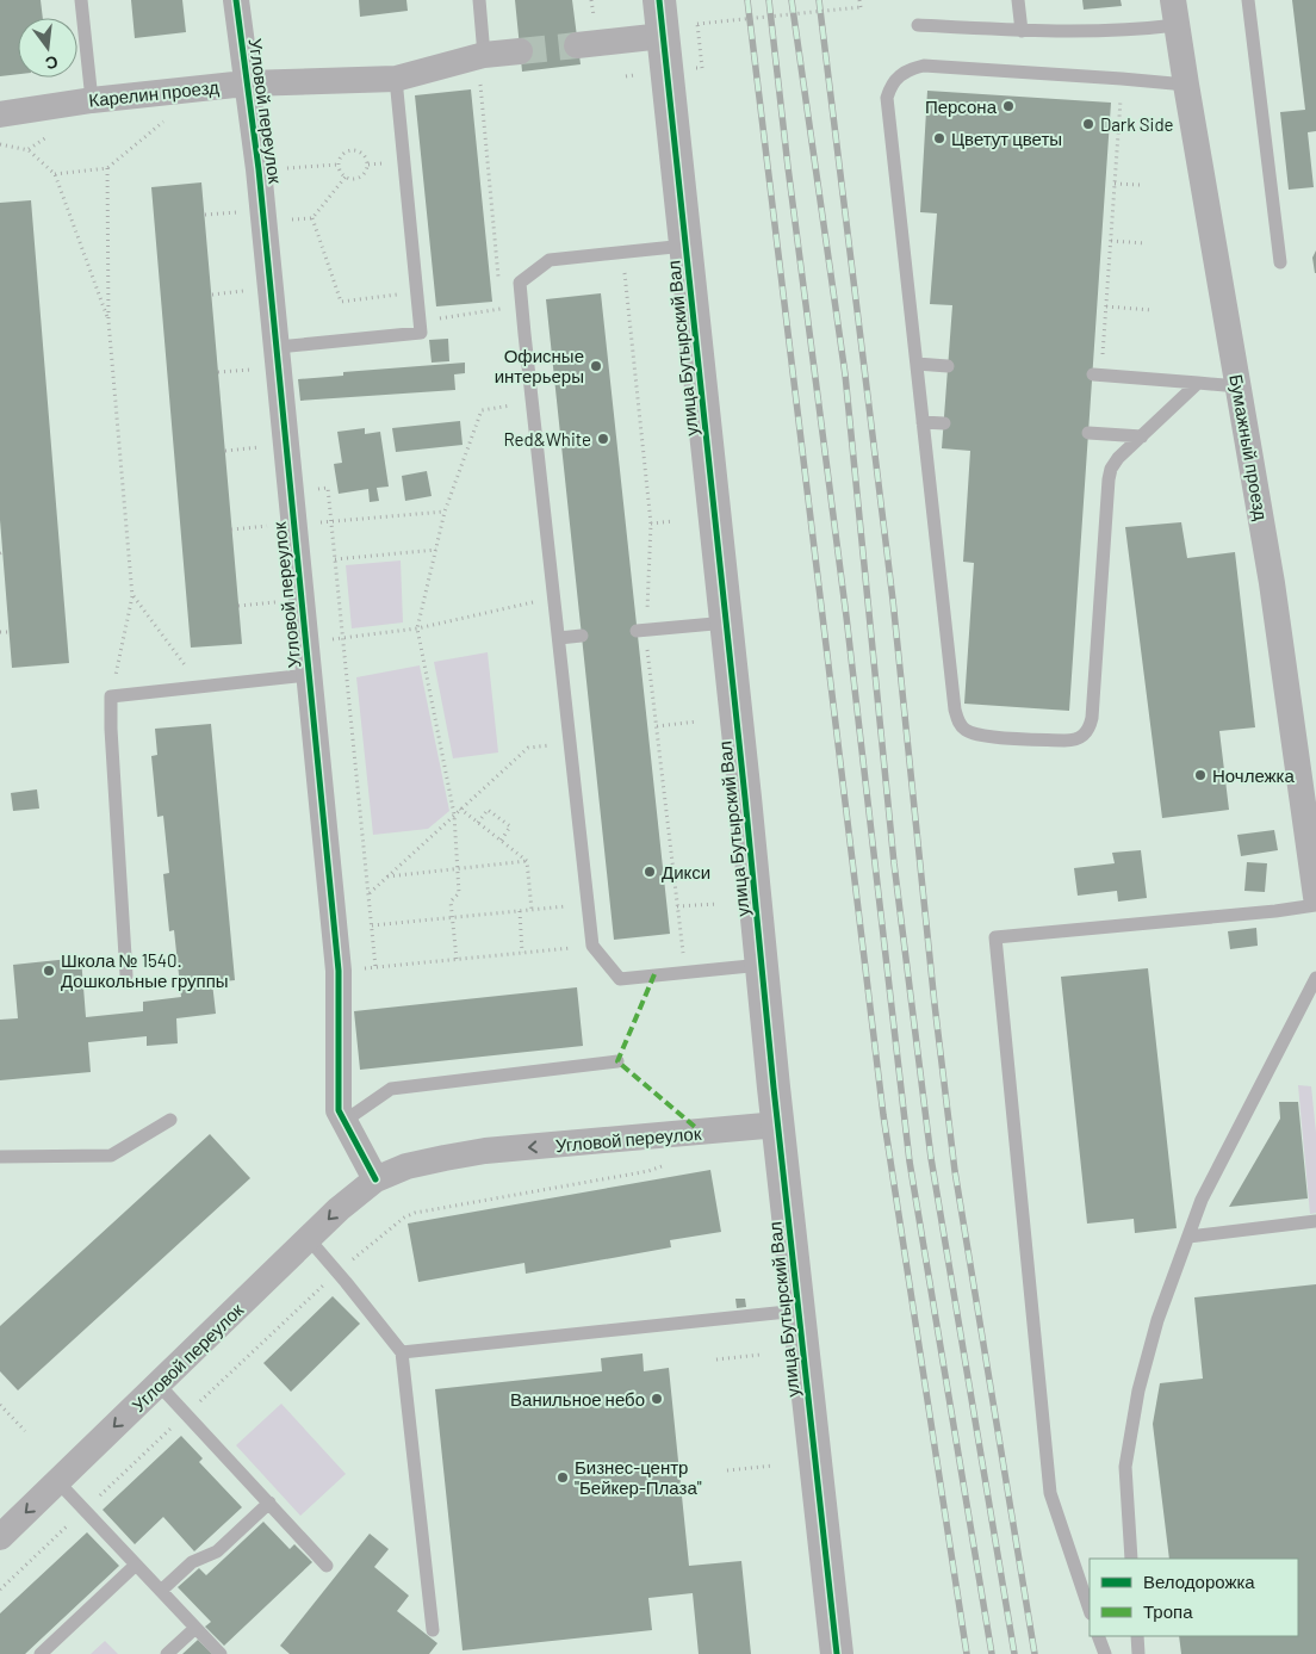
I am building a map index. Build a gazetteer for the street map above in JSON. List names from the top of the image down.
{
  "streets": {
    "street": [
      "Карелин проезд",
      "Угловой переулок",
      "улица Бутырский Вал",
      "Бумажный проезд"
    ]
  },
  "crossings": [
    ["Карелин проезд", "Угловой переулок"],
    ["Угловой переулок", "улица Бутырский Вал"]
  ],
  "places": [
    "Персона",
    "Dark Side",
    "Цветут цветы",
    "Офисные интерьеры",
    "Red&White",
    "Ночлежка",
    "Дикси",
    "Школа № 1540. Дошкольные группы",
    "Ванильное небо",
    "Бизнес-центр \"Бейкер-Плаза\""
  ],
  "legend": ["Велодорожка", "Тропа"],
  "north": "bottom"
}
